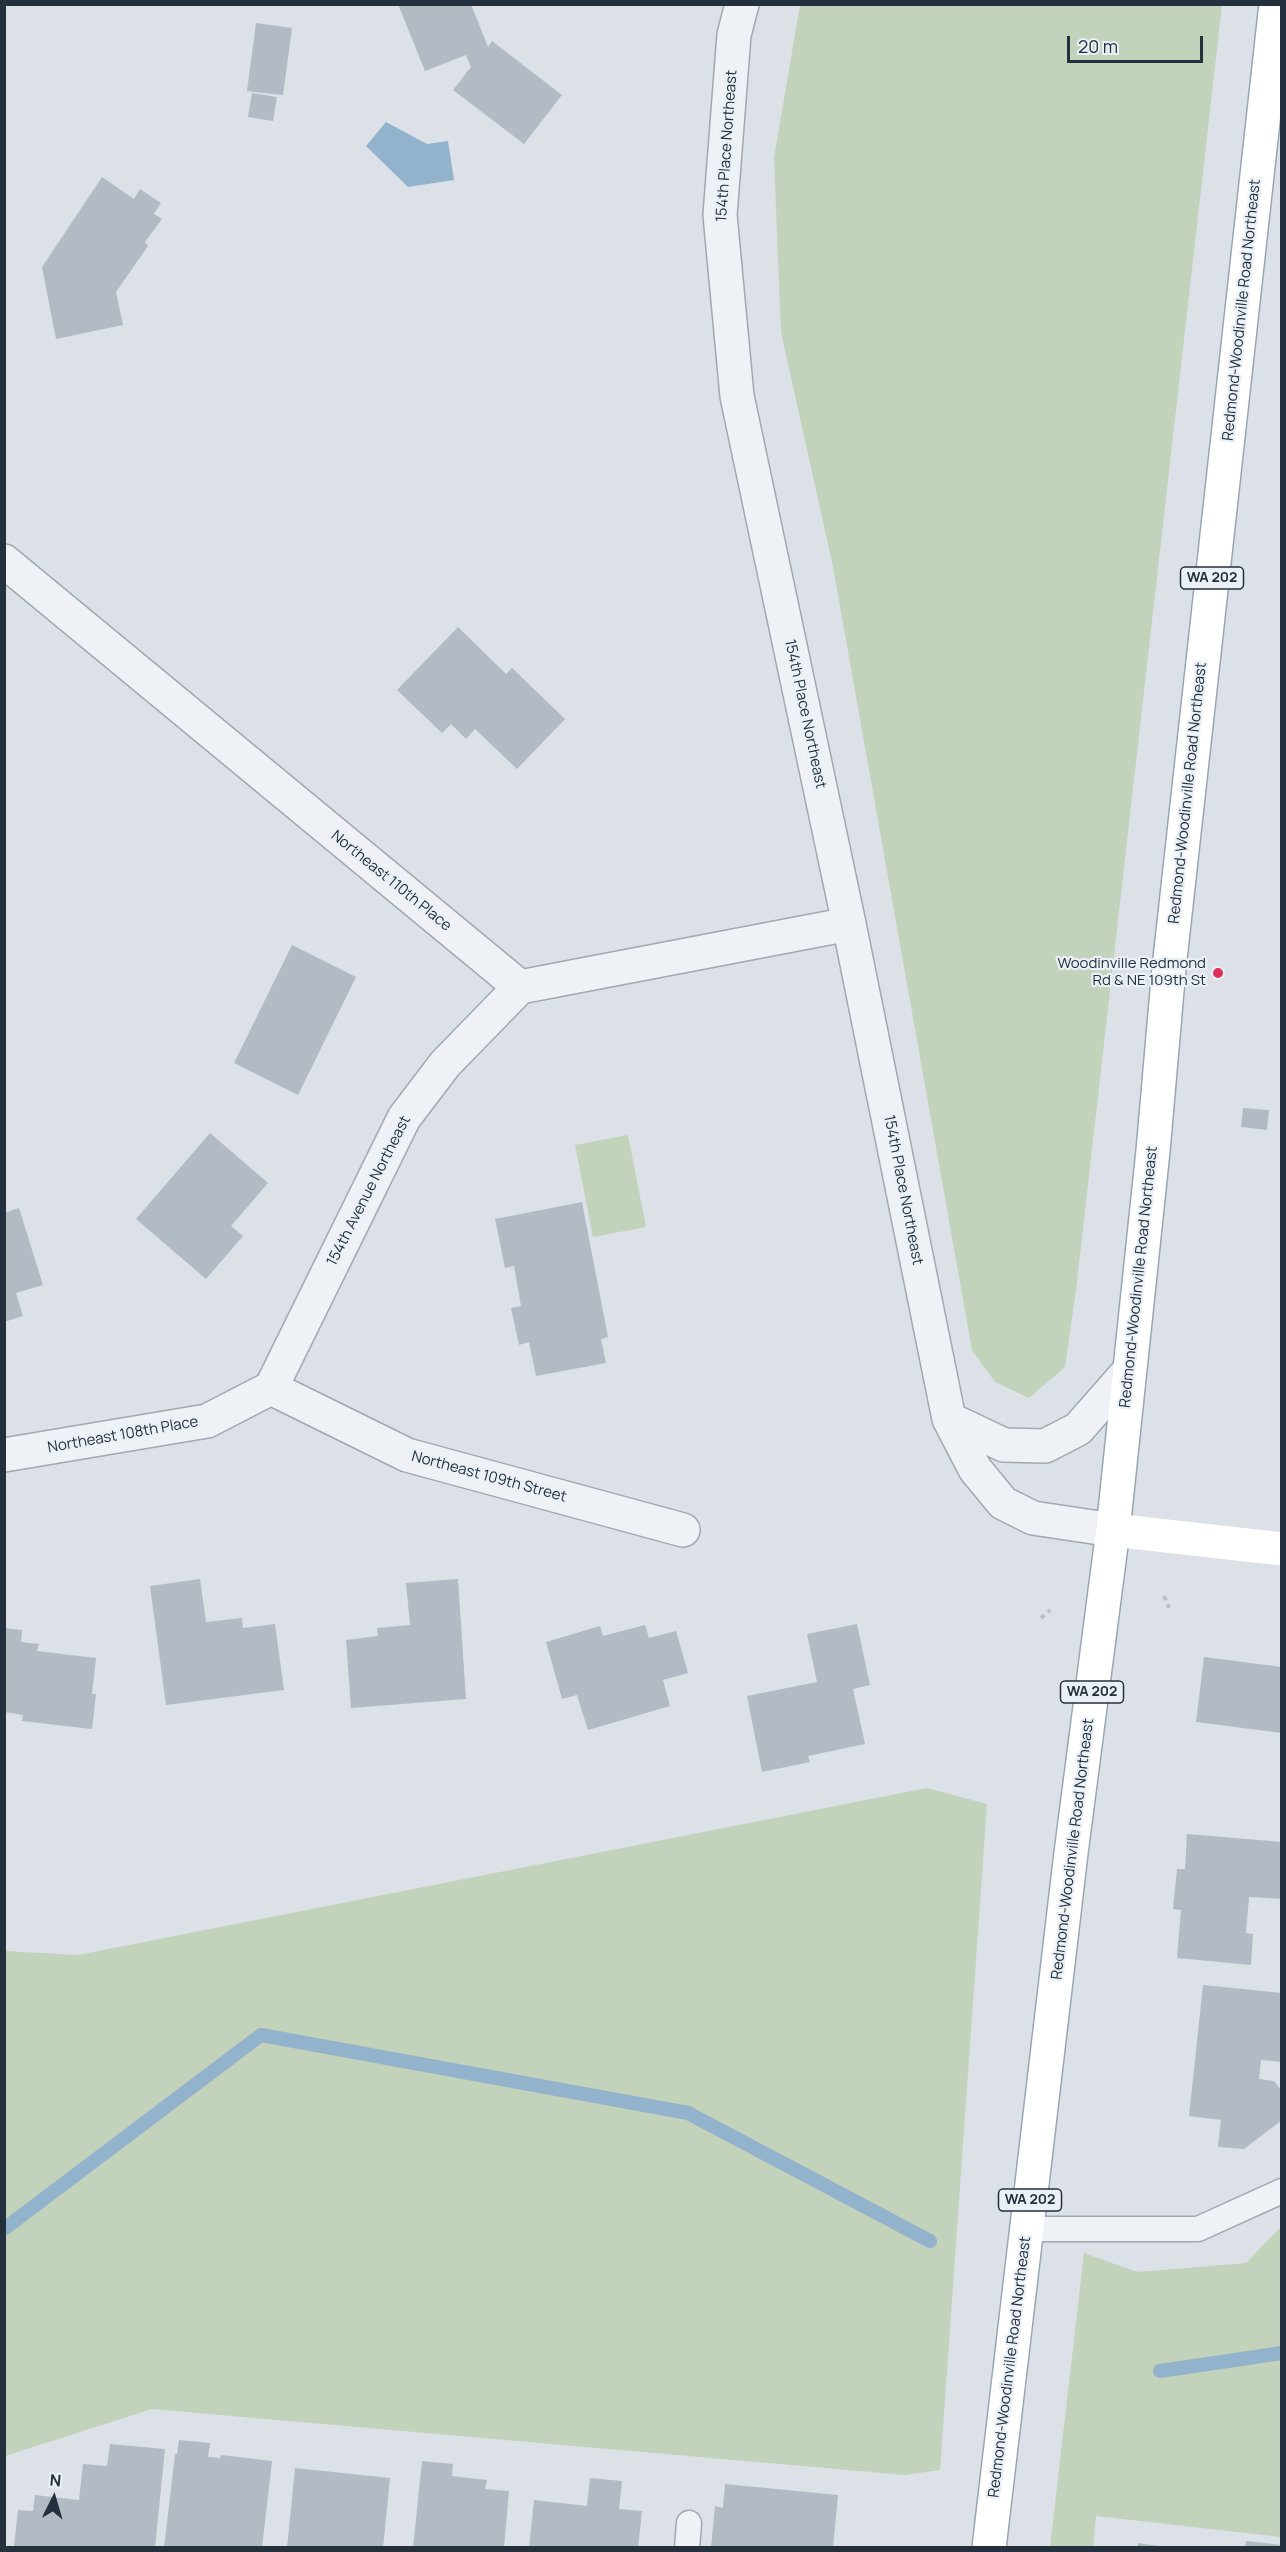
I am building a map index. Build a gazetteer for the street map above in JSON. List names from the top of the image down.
{
  "streets": {
    "main road": ["Redmond-Woodinville Road Northeast", "WA 202"],
    "street": [
      "154th Place Northeast",
      "Northeast 110th Place",
      "154th Avenue Northeast",
      "Northeast 108th Place",
      "Northeast 109th Street"
    ]
  },
  "crossings": [
    ["154th Place Northeast", "Redmond-Woodinville Road Northeast"],
    ["Northeast 110th Place", "154th Avenue Northeast"],
    ["154th Avenue Northeast", "Northeast 108th Place"],
    ["154th Avenue Northeast", "Northeast 109th Street"],
    ["Northeast 108th Place", "Northeast 109th Street"]
  ],
  "places": ["Woodinville Redmond Rd & NE 109th St"],
  "scale_bar": "20 m",
  "north": "top"
}
